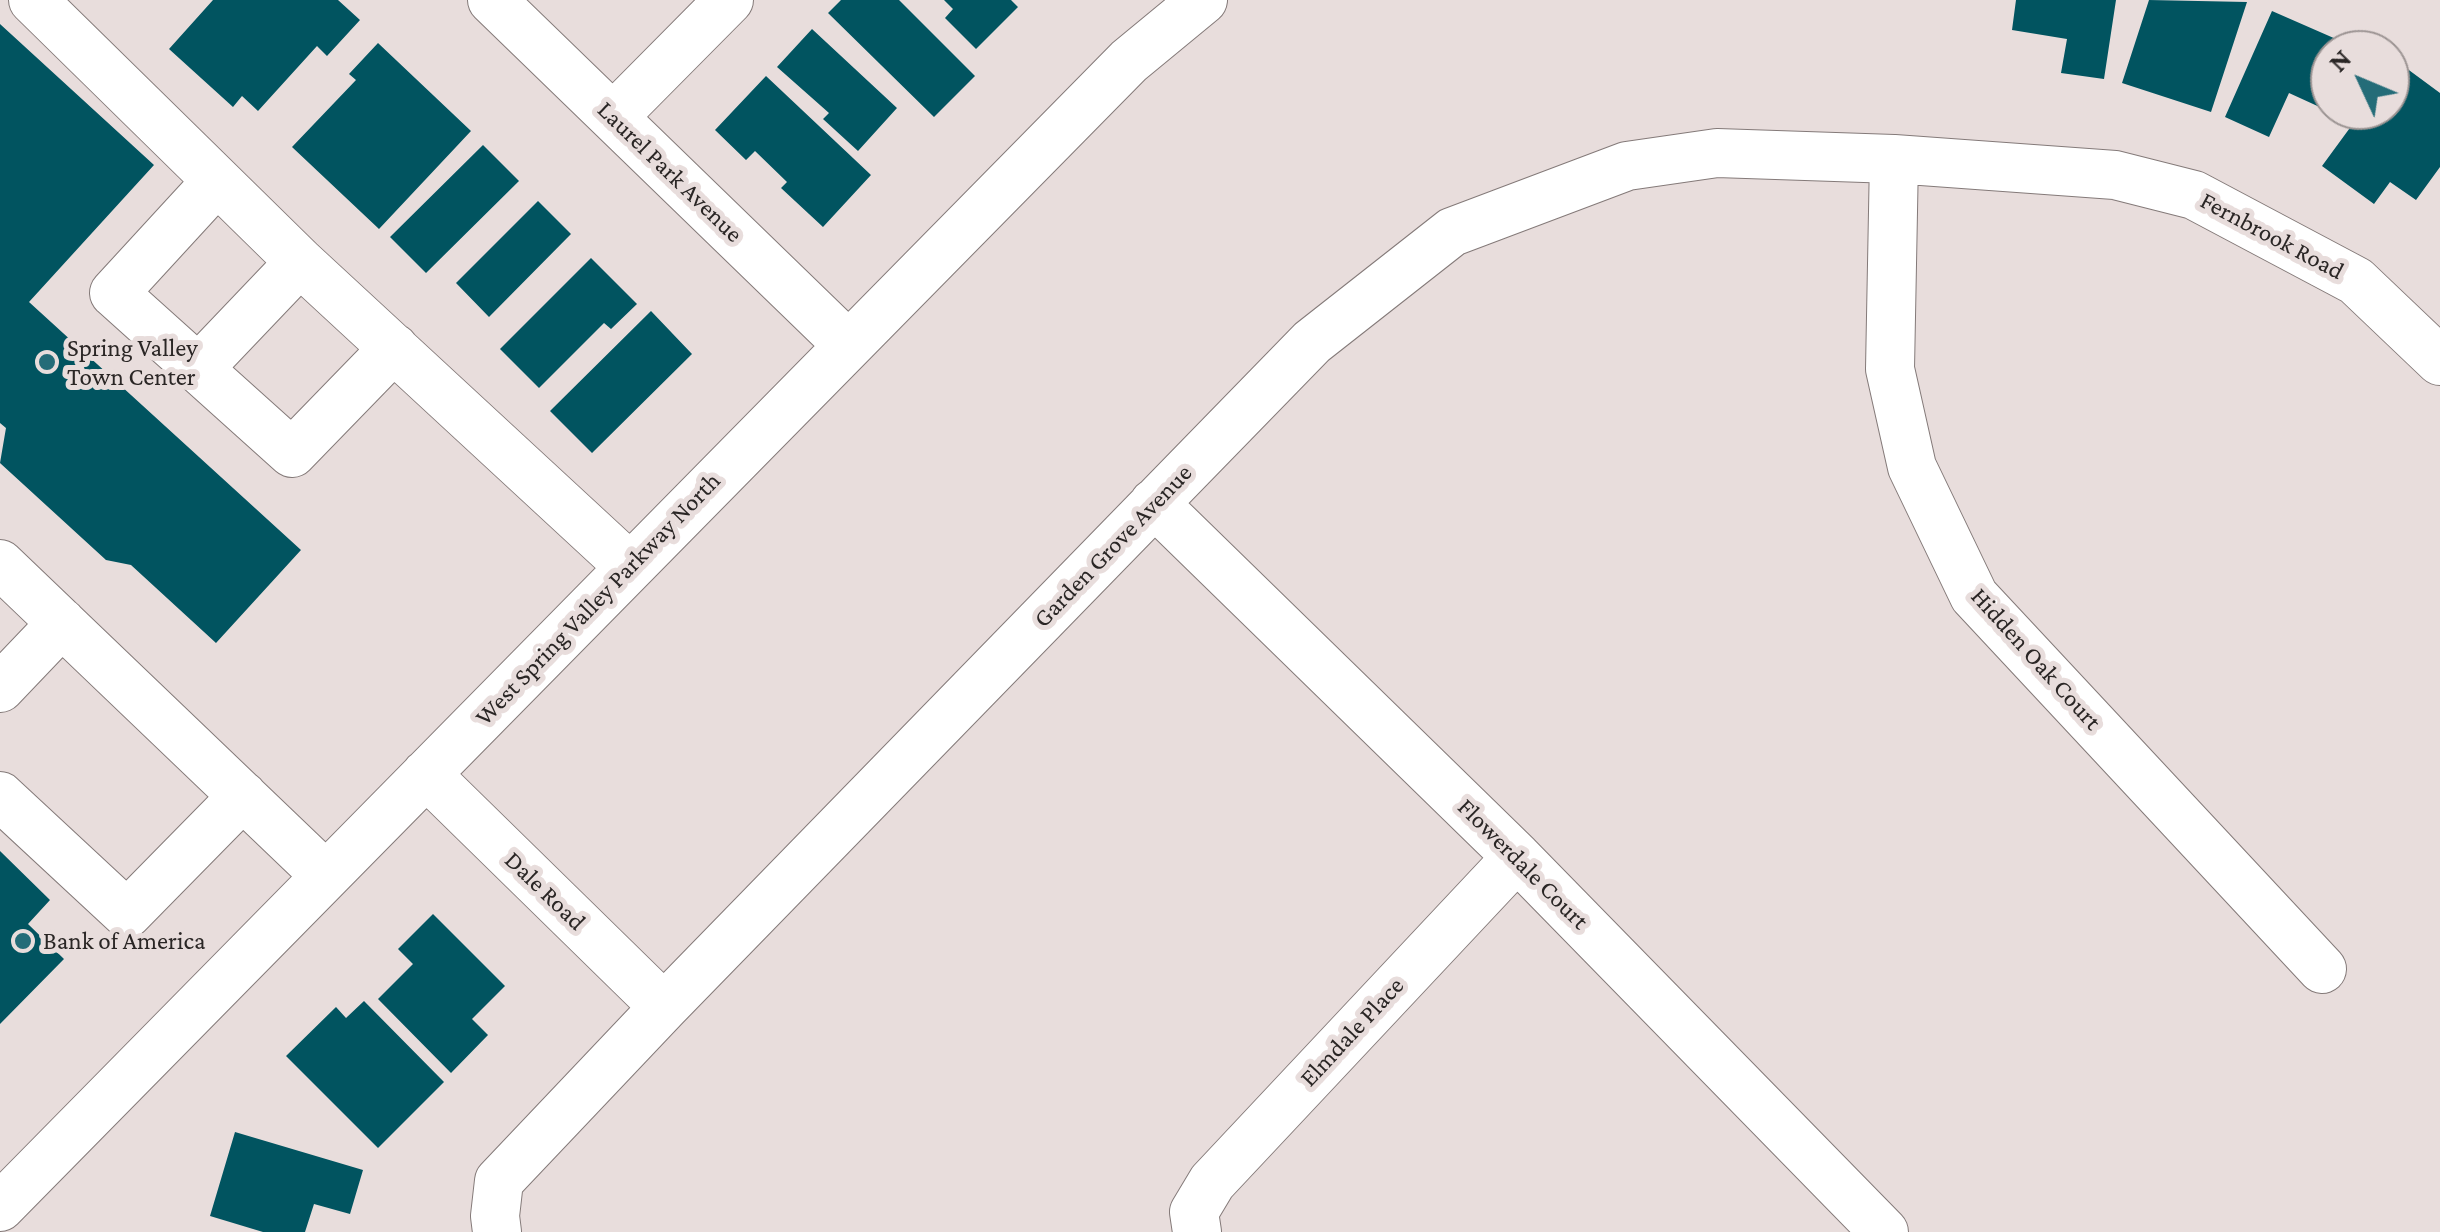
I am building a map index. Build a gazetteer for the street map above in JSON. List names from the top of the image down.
{
  "streets": {
    "street": [
      "Laurel Park Avenue",
      "Fernbrook Road",
      "Garden Grove Avenue",
      "West Spring Valley Parkway North",
      "Hidden Oak Court",
      "Flowerdale Court",
      "Dale Road",
      "Elmdale Place"
    ]
  },
  "crossings": [
    ["Laurel Park Avenue", "West Spring Valley Parkway North"],
    ["Fernbrook Road", "Garden Grove Avenue"],
    ["Fernbrook Road", "Hidden Oak Court"],
    ["Garden Grove Avenue", "Hidden Oak Court"],
    ["Garden Grove Avenue", "Flowerdale Court"],
    ["Garden Grove Avenue", "Dale Road"],
    ["West Spring Valley Parkway North", "Dale Road"],
    ["Flowerdale Court", "Elmdale Place"]
  ],
  "places": ["Spring Valley Town Center", "Bank of America"],
  "north": "top left"
}
